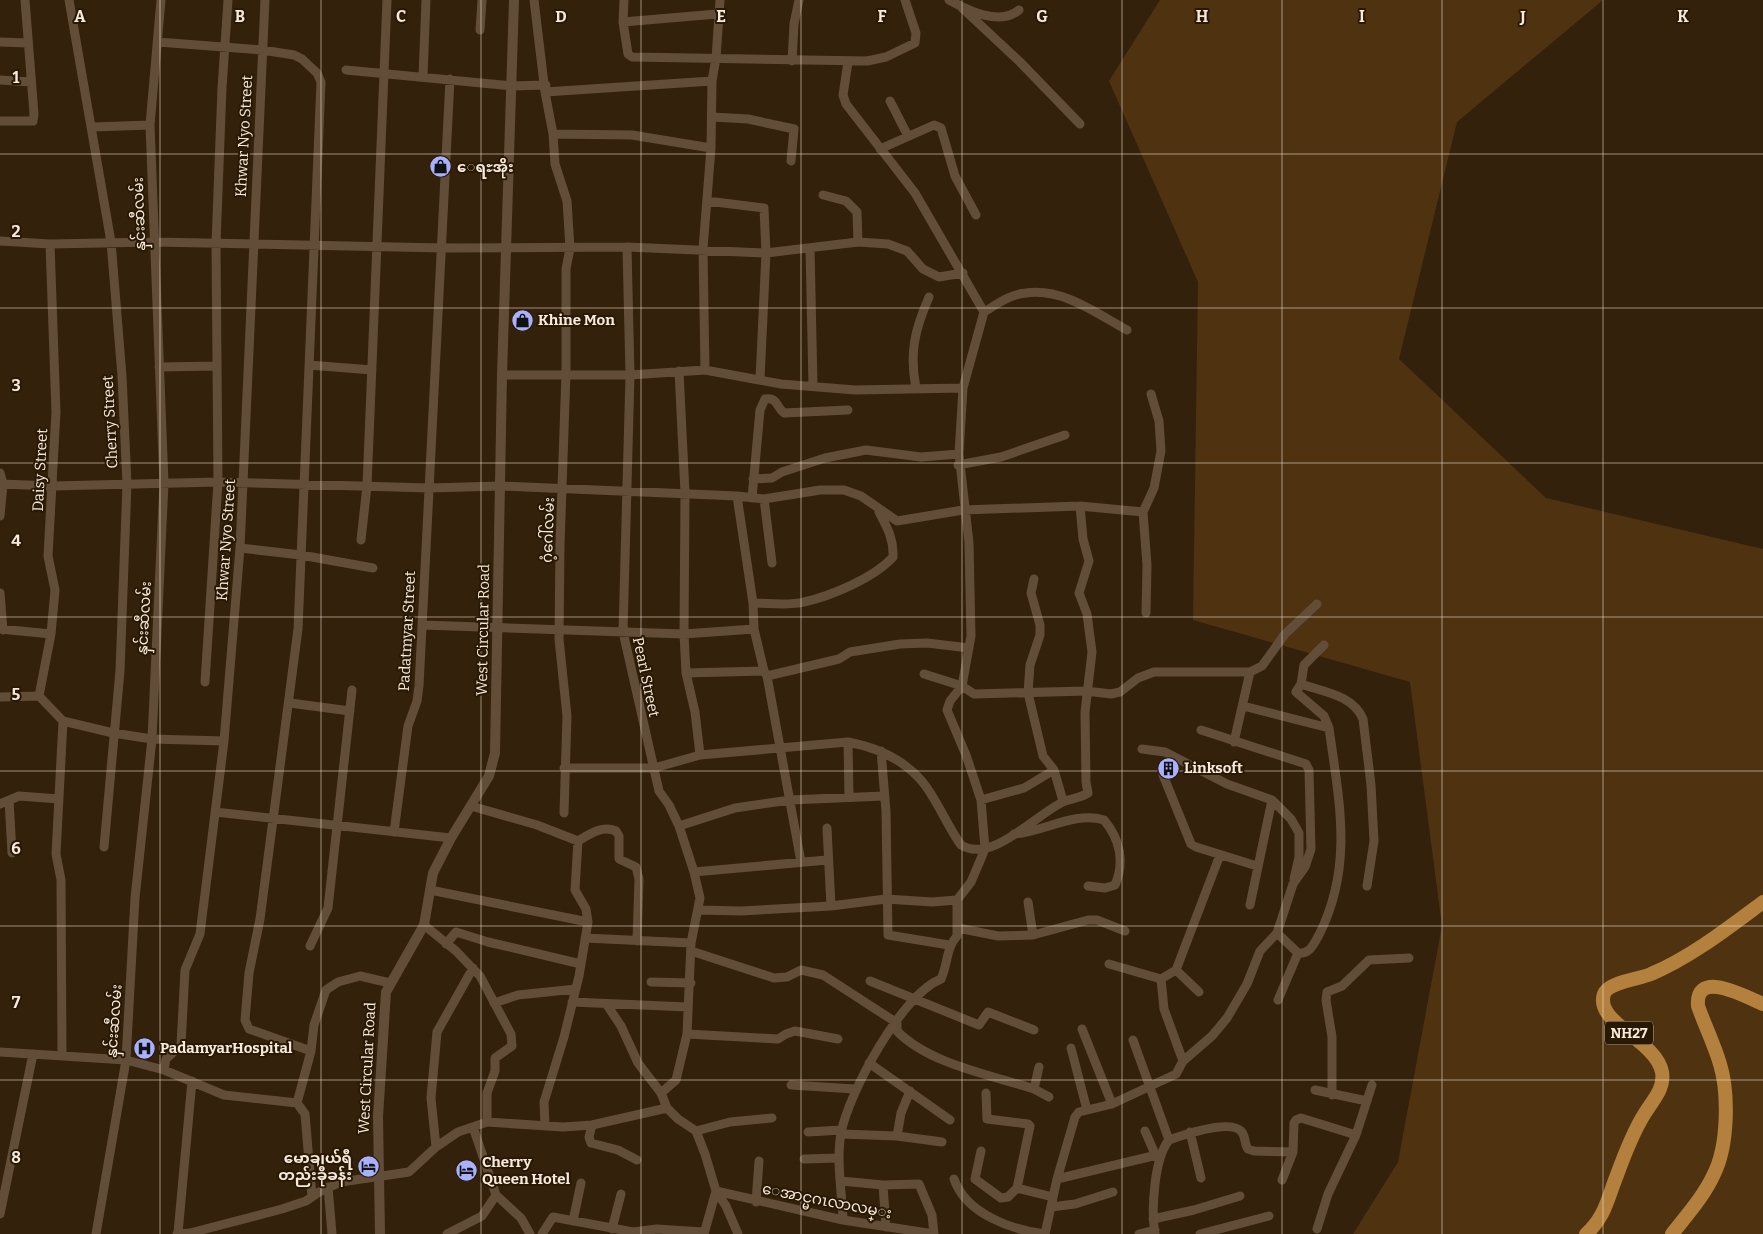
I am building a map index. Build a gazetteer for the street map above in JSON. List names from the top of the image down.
{
  "streets": {
    "highway": ["NH27"],
    "street": [
      "Khwar Nyo Street",
      "နှင်းဆီလမ်း",
      "Cherry Street",
      "Daisy Street",
      "ဂံ့ဂေါ်လမ်း",
      "West Circular Road",
      "Padatmyar Street",
      "Pearl Street",
      "ေအာင္မဂၤလာလမ္း"
    ]
  },
  "places": {
    "shop": ["ေရႊအိုး", "Khine Mon"],
    "building": ["Linksoft"],
    "hospital": ["PadamyarHospital"],
    "hotel": ["မောချယ်ရီ တည်းခိုခန်း", "Cherry Queen Hotel"]
  },
  "grid": {
    "columns": [
      "A",
      "B",
      "C",
      "D",
      "E",
      "F",
      "G",
      "H",
      "I",
      "J",
      "K"
    ],
    "rows": [
      "1",
      "2",
      "3",
      "4",
      "5",
      "6",
      "7",
      "8"
    ]
  }
}
